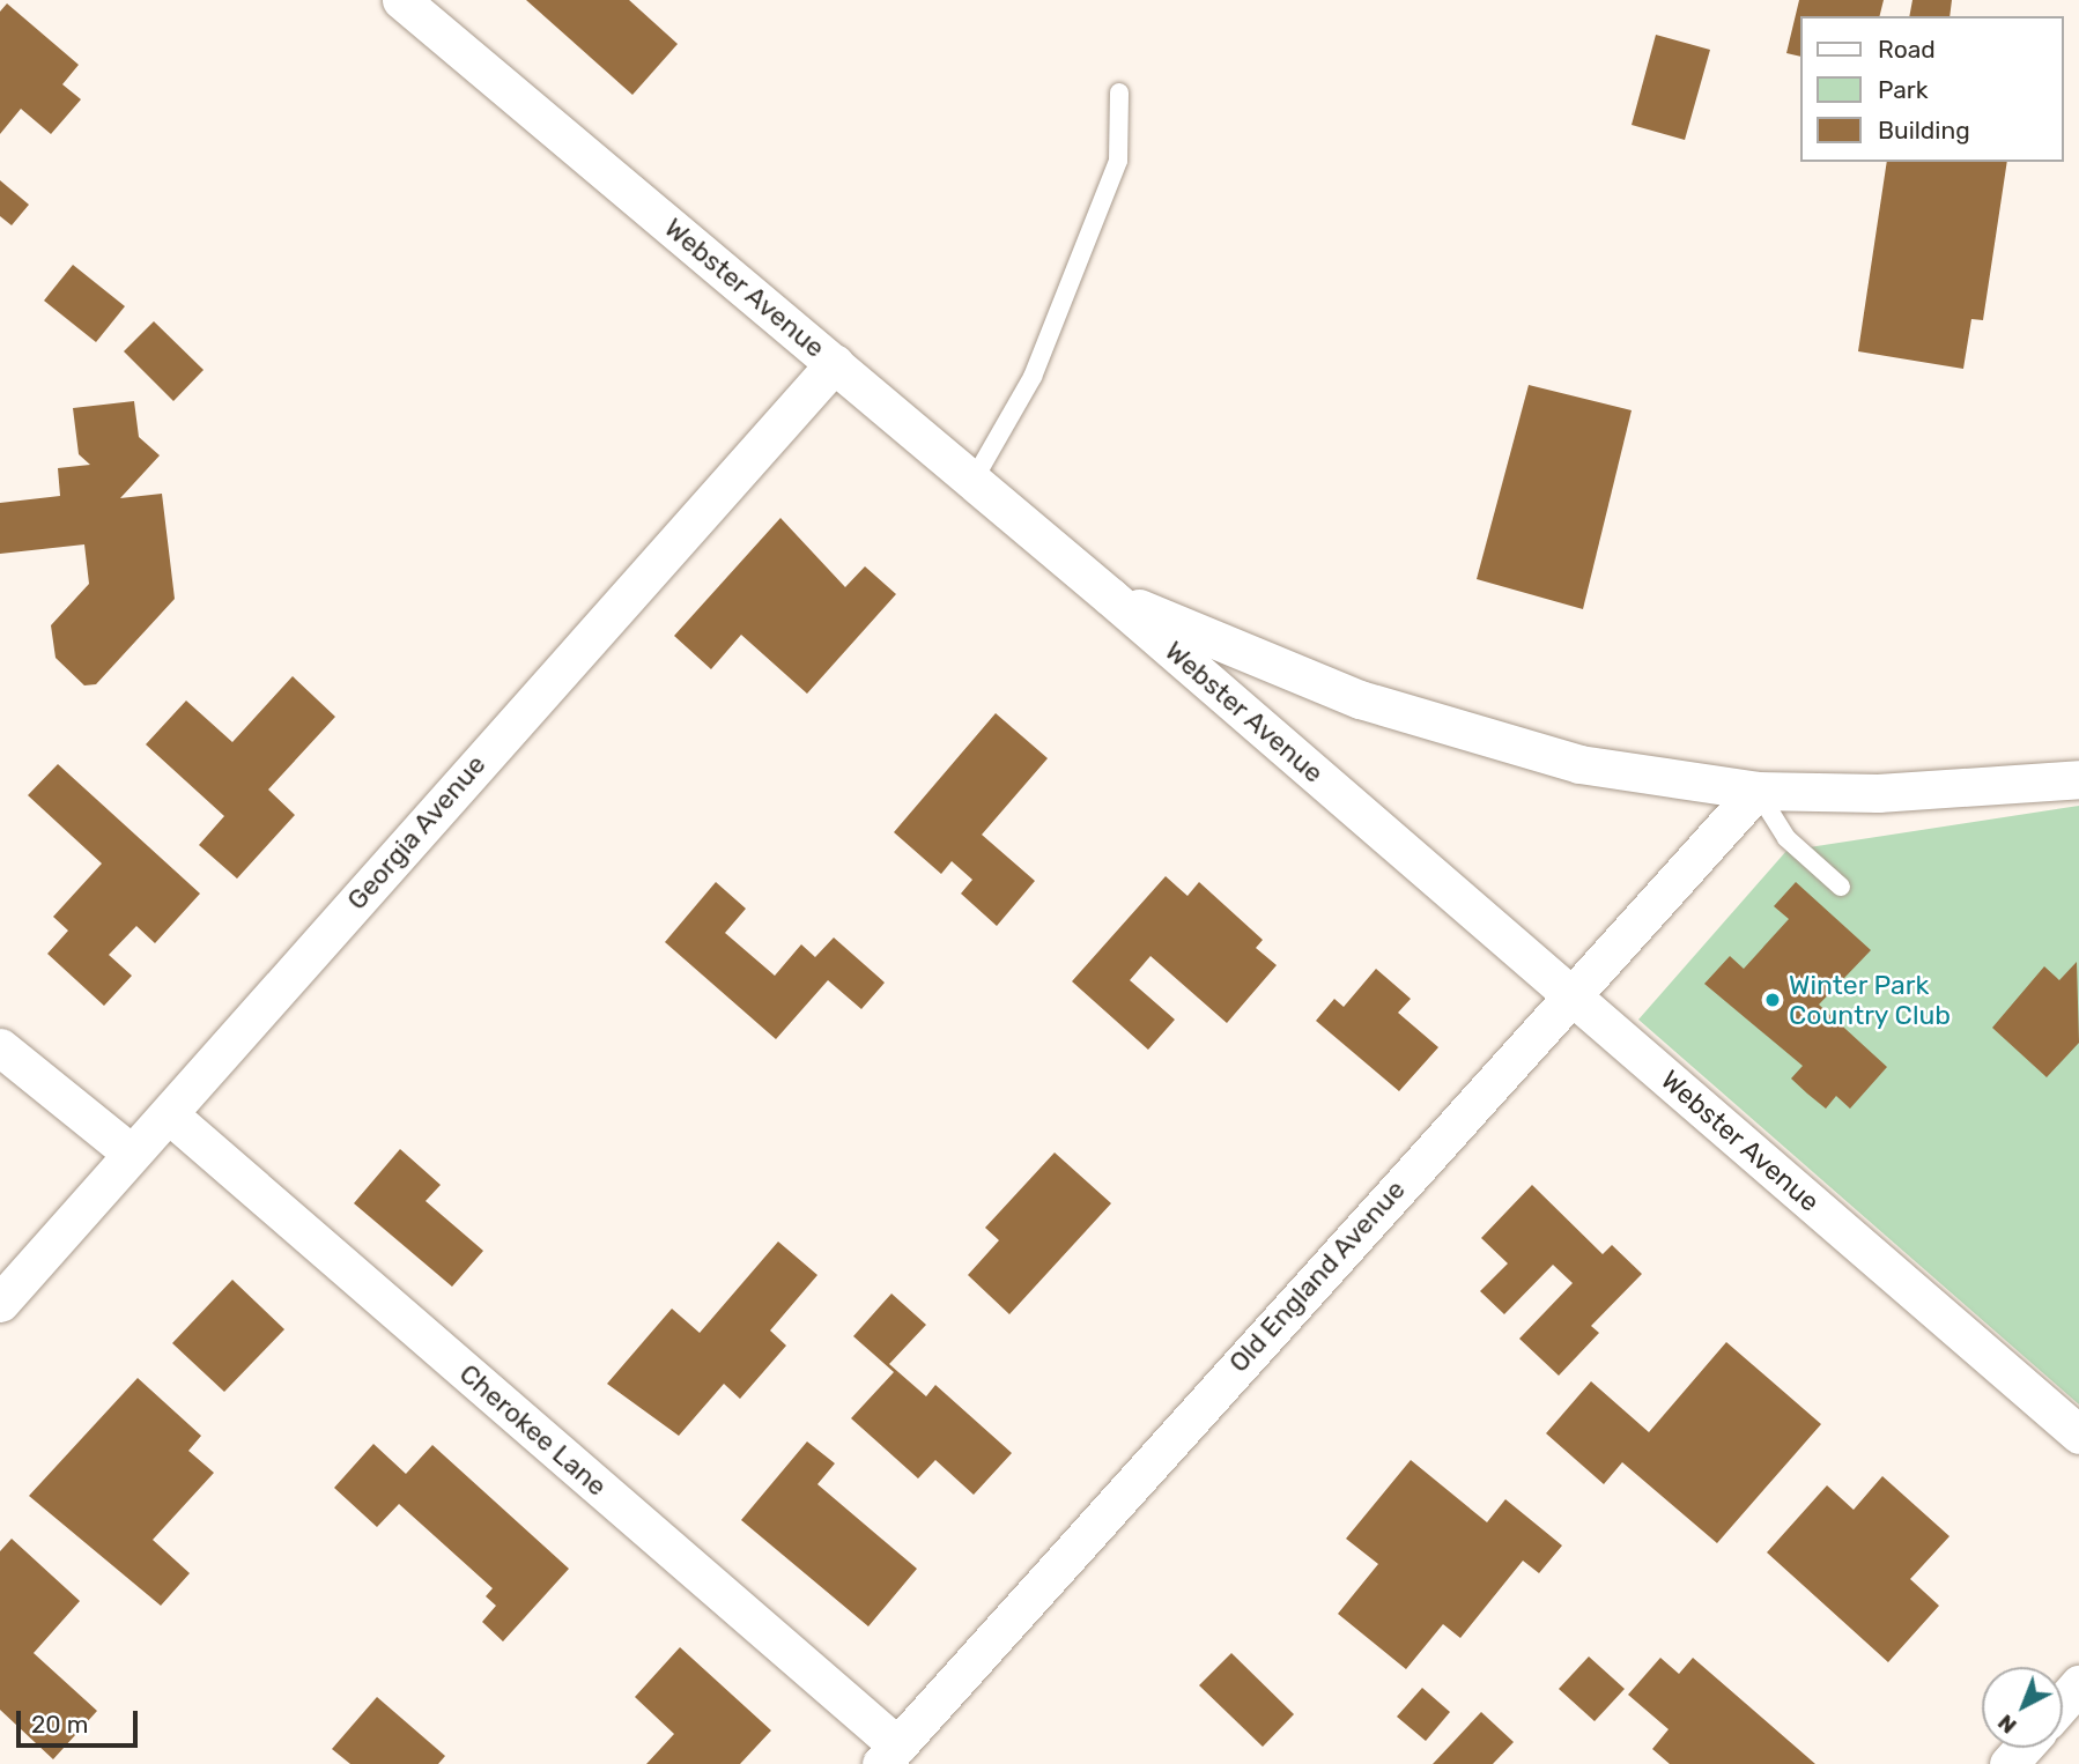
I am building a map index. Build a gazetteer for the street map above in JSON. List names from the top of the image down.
{
  "streets": {
    "street": [
      "Webster Avenue",
      "Georgia Avenue",
      "Old England Avenue",
      "Cherokee Lane"
    ]
  },
  "crossings": [
    ["Webster Avenue", "Georgia Avenue"],
    ["Webster Avenue", "Old England Avenue"],
    ["Georgia Avenue", "Cherokee Lane"],
    ["Old England Avenue", "Cherokee Lane"]
  ],
  "places": ["Winter Park Country Club"],
  "legend": ["Road", "Park", "Building"],
  "scale_bar": "20 m",
  "north": "bottom left"
}
